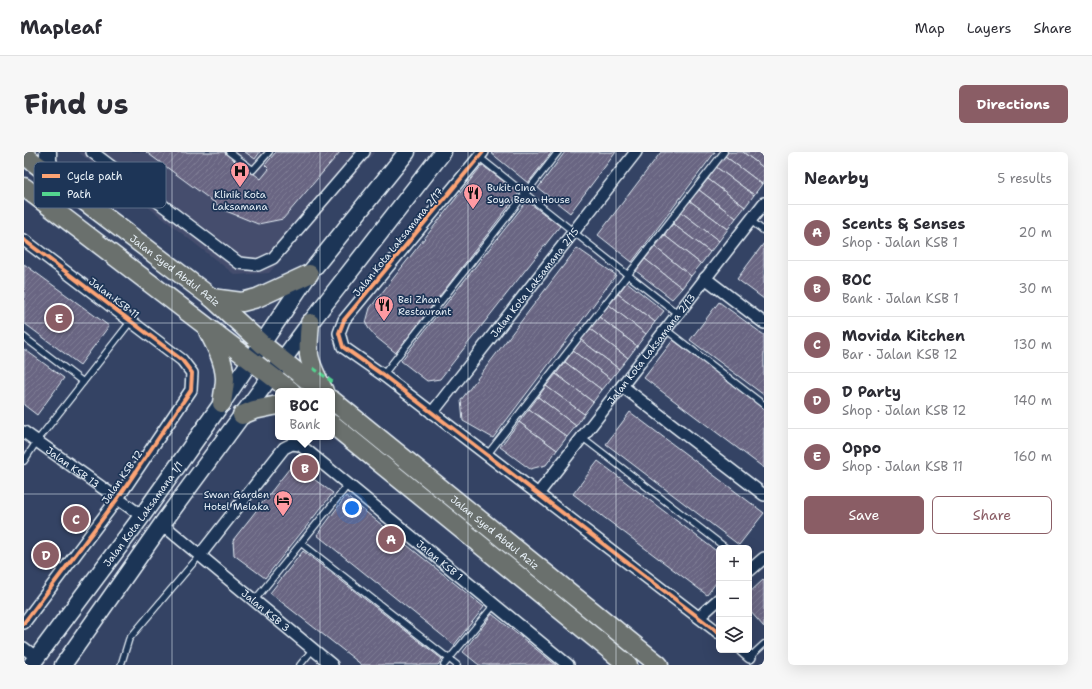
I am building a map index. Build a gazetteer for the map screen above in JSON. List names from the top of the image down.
{
  "streets": {
    "main road": ["Jalan Syed Abdul Aziz", "Jalan Kota Laksamana 1/1"],
    "street": [
      "Jalan Kota Laksamana 2/17",
      "Jalan Kota Laksamana 2/15",
      "Jalan KSB 11",
      "Jalan Kota Laksamana 2/13",
      "Jalan KSB 13",
      "Jalan KSB 12",
      "Jalan KSB 1",
      "Jalan KSB 3"
    ]
  },
  "crossings": [
    ["Jalan Syed Abdul Aziz", "Jalan Kota Laksamana 1/1"],
    ["Jalan KSB 11", "Jalan KSB 12"],
    ["Jalan KSB 13", "Jalan KSB 12"],
    ["Jalan KSB 13", "Jalan Kota Laksamana 1/1"],
    ["Jalan KSB 1", "Jalan KSB 3"]
  ],
  "places": {
    "hospital": ["Klinik Kota Laksamana"],
    "restaurant": ["Bukit Cina Soya Bean House", "Bei Zhan Restaurant"],
    "hotel": ["Swan Garden Hotel Melaka"]
  },
  "legend": ["Cycle path", "Path"],
  "page": {
    "header": "Mapleaf",
    "nav": ["Map", "Layers", "Share"],
    "title": "Find us",
    "buttons": [
      "Directions",
      ["Save", "Share"]
    ],
    "heading": ["Nearby", "5 results"],
    "list": [
      {
        "mark": "A",
        "name": "Scents & Senses",
        "note": "Shop · Jalan KSB 1",
        "value": "20 m"
      },
      {
        "mark": "B",
        "name": "BOC",
        "note": "Bank · Jalan KSB 1",
        "value": "30 m"
      },
      {
        "mark": "C",
        "name": "Movida Kitchen",
        "note": "Bar · Jalan KSB 12",
        "value": "130 m"
      },
      {
        "mark": "D",
        "name": "D Party",
        "note": "Shop · Jalan KSB 12",
        "value": "140 m"
      },
      {
        "mark": "E",
        "name": "Oppo",
        "note": "Shop · Jalan KSB 11",
        "value": "160 m"
      }
    ],
    "pins": [
      "E",
      "B",
      "C",
      "A",
      "D"
    ],
    "popup": ["BOC", "Bank"],
    "map_buttons": ["+", "−"]
  }
}
